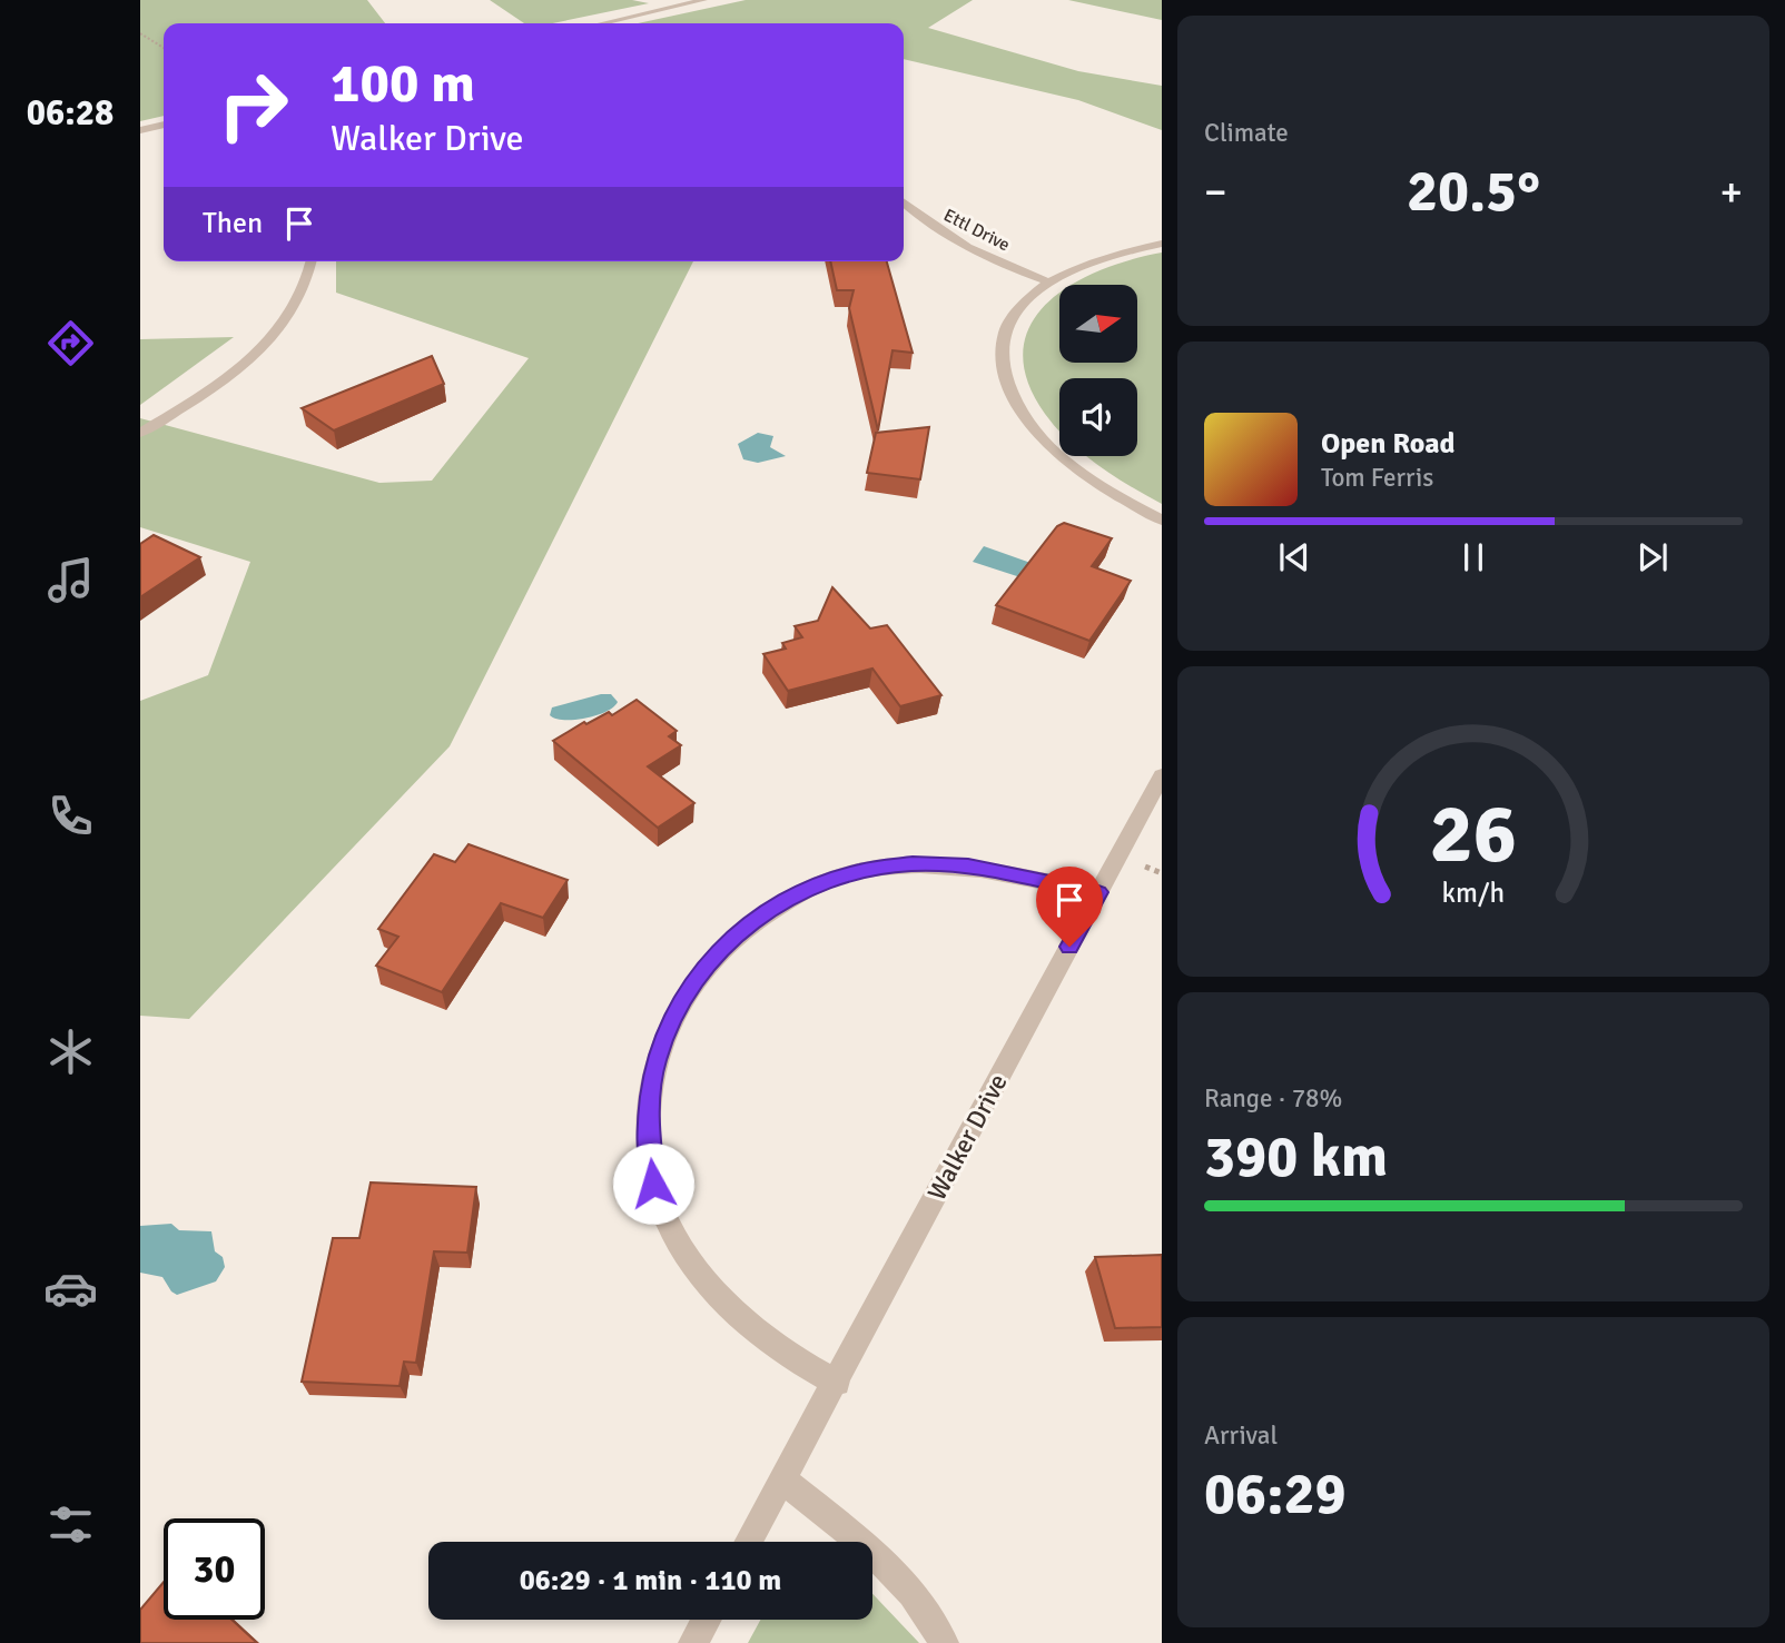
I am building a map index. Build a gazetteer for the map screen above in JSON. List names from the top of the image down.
{
  "streets": {
    "street": ["Ettl Drive", "Walker Drive"]
  },
  "north": "right",
  "page": {
    "tabs": "06:28",
    "tile": [
      "Climate",
      ["Range · 78%", "390 km"],
      ["Arrival", "06:29"]
    ],
    "turn": ["100 m", "Walker Drive"],
    "heat": ["−", "20.5°", "+"],
    "then": "Then",
    "song": ["Open Road", "Tom Ferris"],
    "limit": "30",
    "trip": "06:29 · 1 min · 110 m",
    "gauge": ["26", "km/h"]
  }
}
